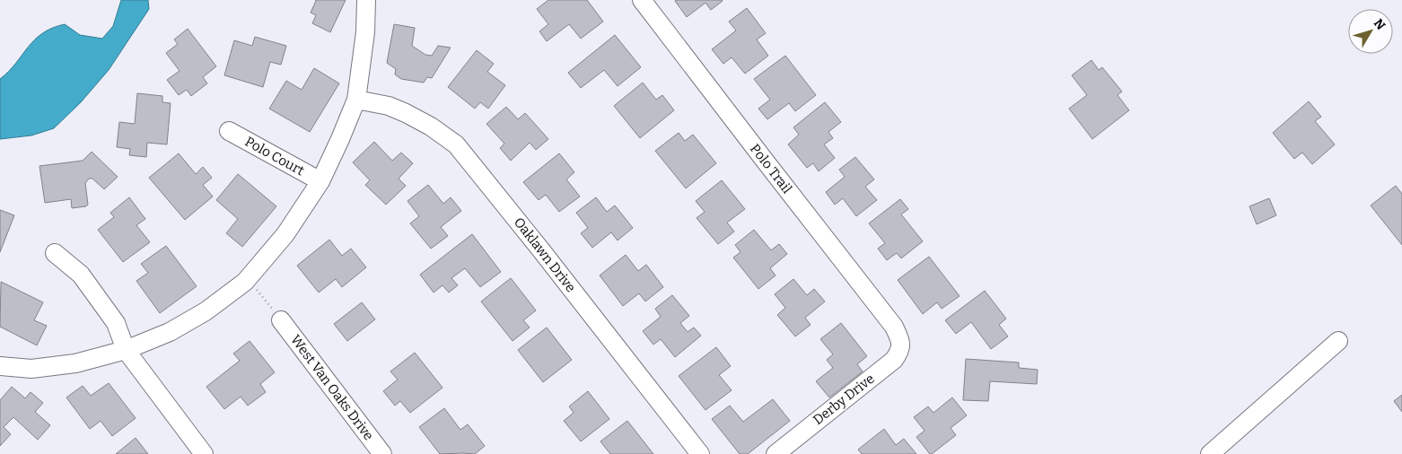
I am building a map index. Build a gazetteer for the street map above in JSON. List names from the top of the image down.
{
  "streets": {
    "street": [
      "Polo Court",
      "Polo Trail",
      "Oaklawn Drive",
      "West Van Oaks Drive",
      "Derby Drive"
    ]
  },
  "crossings": [
    ["Polo Trail", "Derby Drive"]
  ],
  "north": "top right"
}
